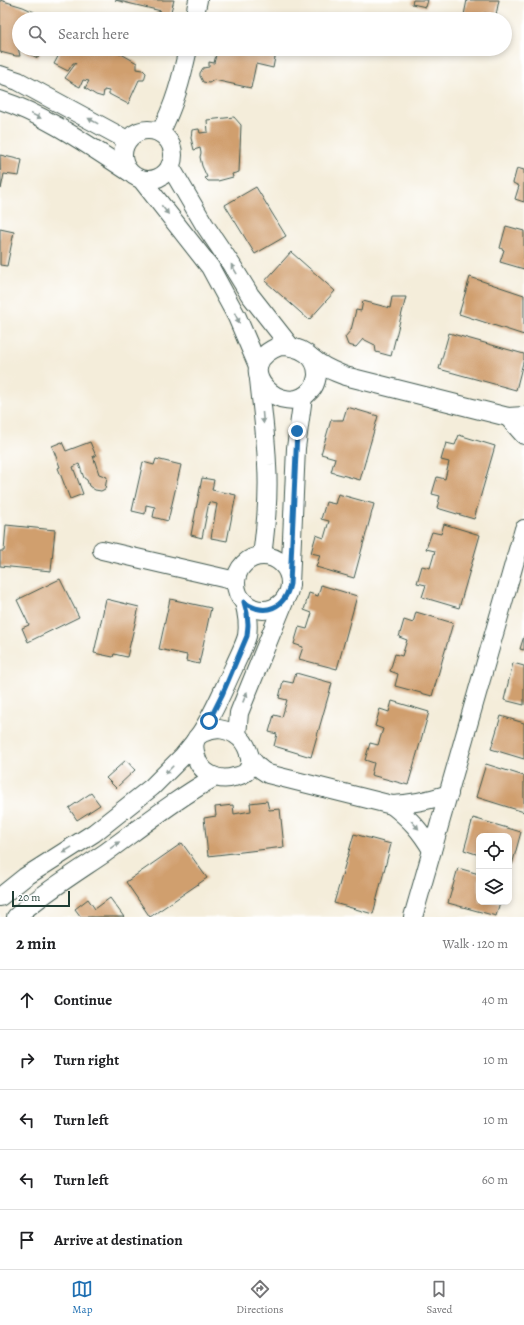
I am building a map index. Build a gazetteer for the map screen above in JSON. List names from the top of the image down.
{
  "scale_bar": "20 m",
  "page": {
    "search": "Search here",
    "scale": "20 m",
    "heading": ["2 min", "Walk · 120 m"],
    "list": [
      ["Continue", "40 m"],
      ["Turn right", "10 m"],
      ["Turn left", "10 m"],
      ["Turn left", "60 m"],
      "Arrive at destination"
    ],
    "nav": ["Map", "Directions", "Saved"]
  }
}
